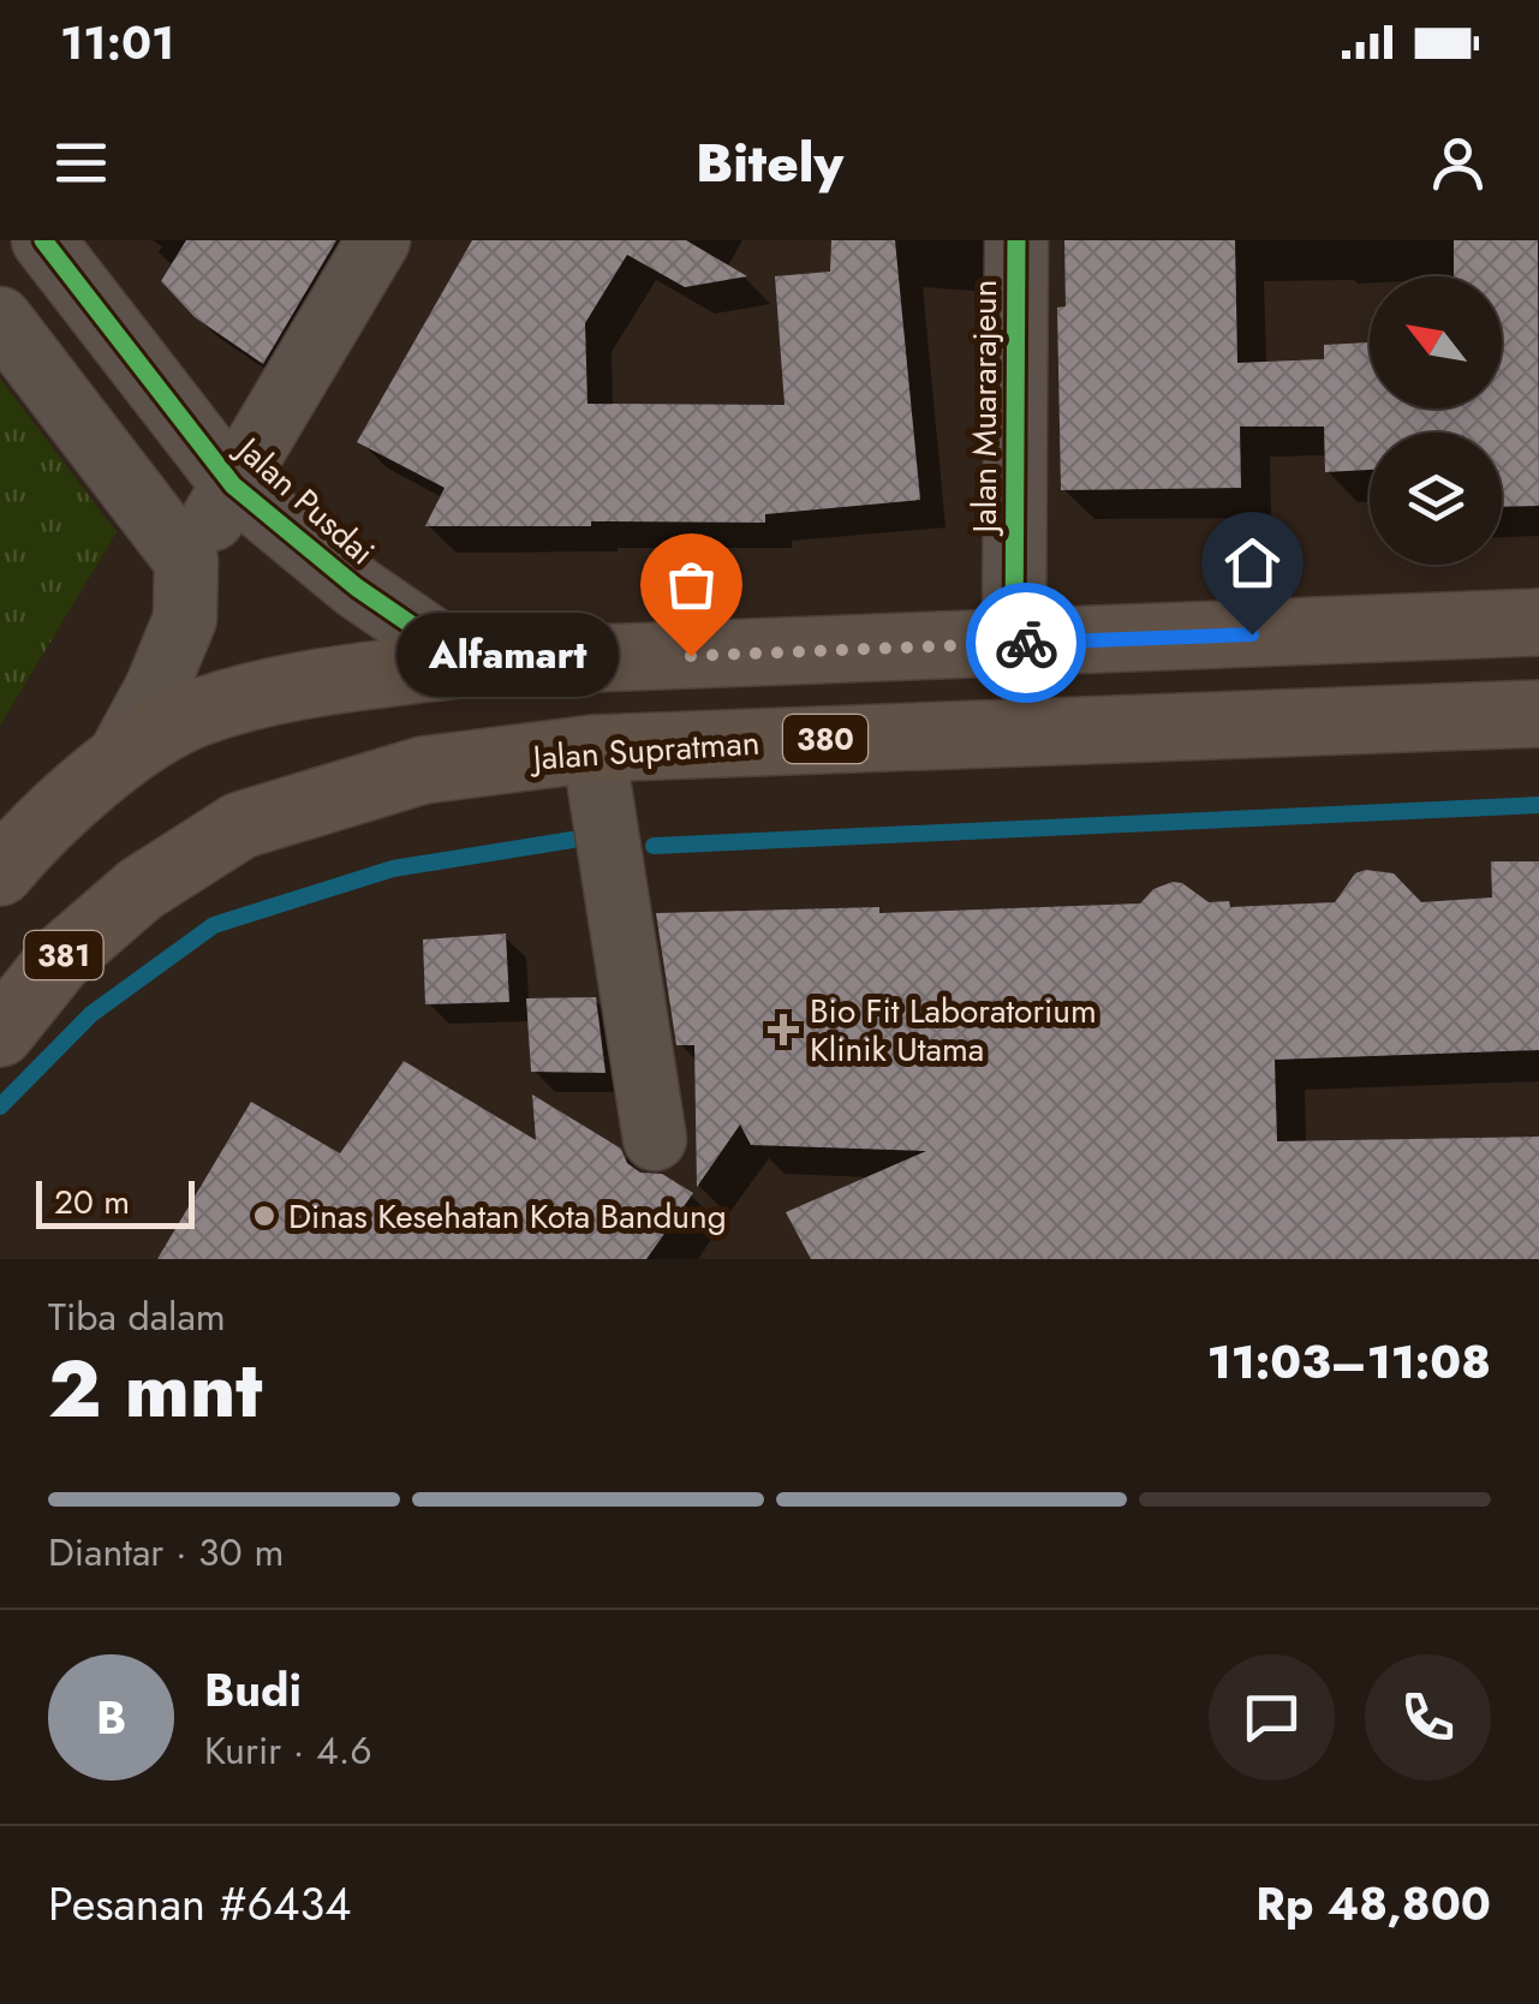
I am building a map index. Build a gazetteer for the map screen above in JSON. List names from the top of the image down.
{
  "streets": {
    "main road": ["380", "Jalan Supratman", "381"],
    "street": ["Jalan Muararajeun", "Jalan Pusdai"]
  },
  "crossings": [
    ["Jalan Supratman", "381"]
  ],
  "places": {
    "other": ["Alfamart", "Dinas Kesehatan Kota Bandung"],
    "health": ["Bio Fit Laboratorium Klinik Utama"]
  },
  "scale_bar": "20 m",
  "north": "top left",
  "page": {
    "status": "11:01",
    "header": "Bitely",
    "bubble": "Alfamart",
    "scale": "20 m",
    "heading": ["2 mnt", "Tiba dalam", "11:03–11:08"],
    "panel": [
      "Budi",
      "Kurir · 4.6",
      "Pesanan #6434",
      "Rp 48,800"
    ],
    "bar": "Diantar · 30 m",
    "round": "B"
  }
}
